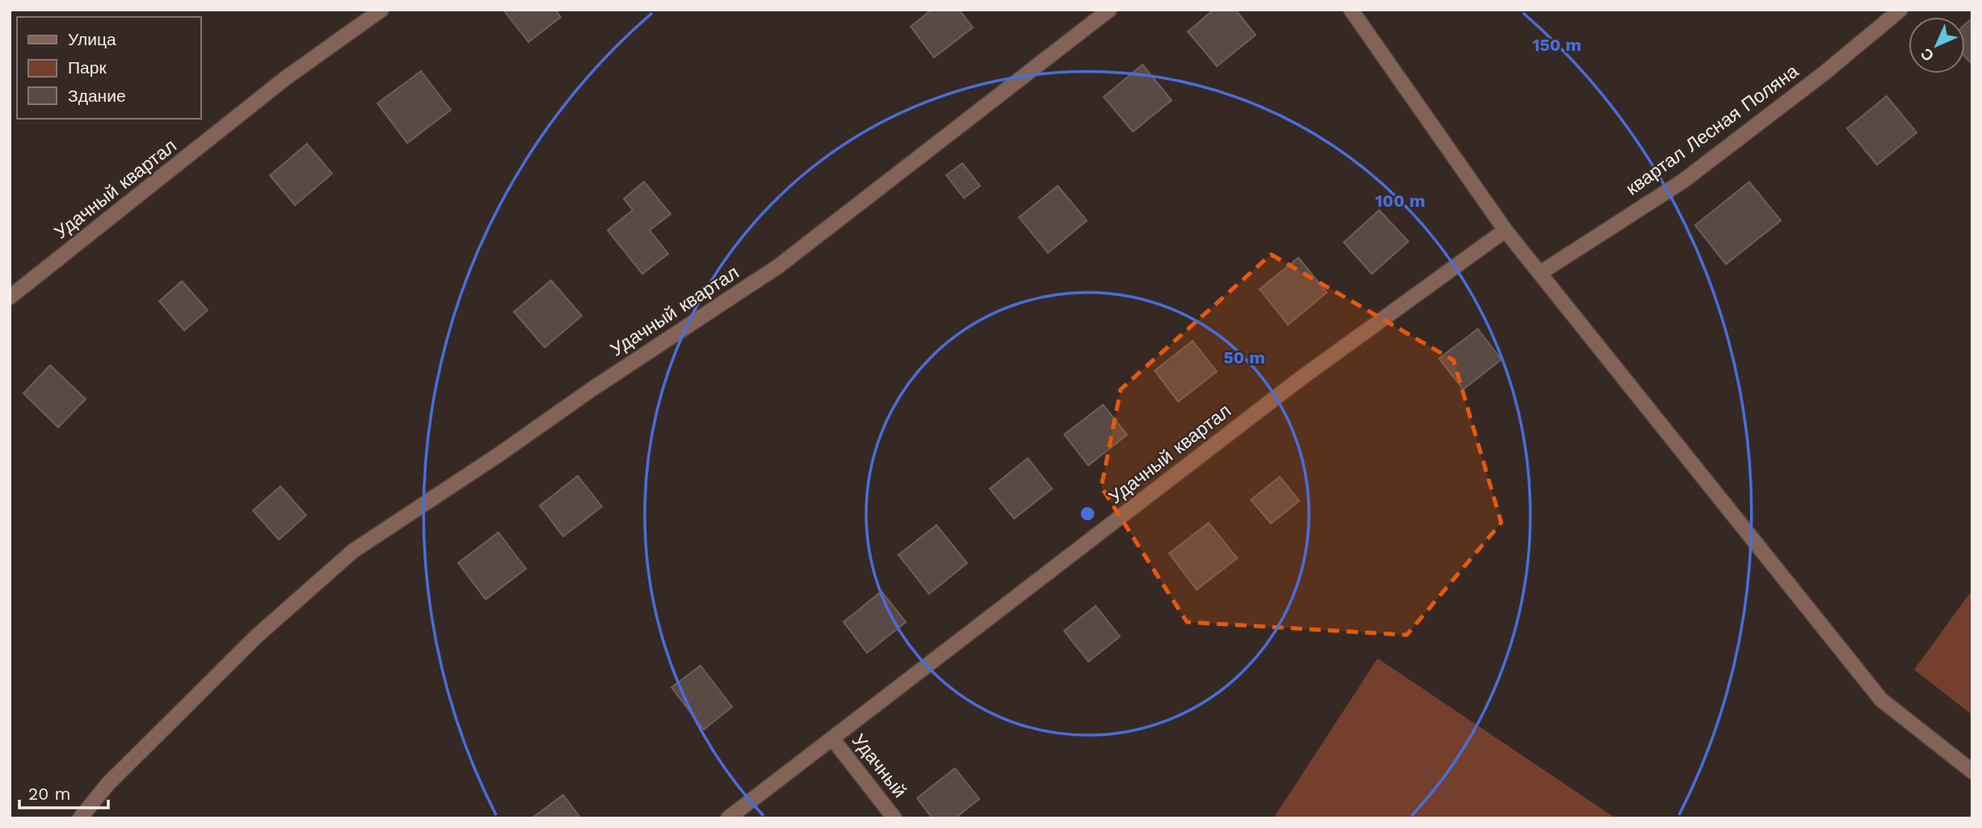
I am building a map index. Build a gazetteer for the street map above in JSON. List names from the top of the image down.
{
  "streets": {
    "street": ["квартал Лесная Поляна", "Удачный квартал", "Удачный"]
  },
  "crossings": [
    ["Удачный квартал", "Удачный"]
  ],
  "legend": ["Улица", "Парк", "Здание"],
  "scale_bar": "20 m",
  "north": "bottom left",
  "rings": ["150 m", "100 m", "50 m"]
}
